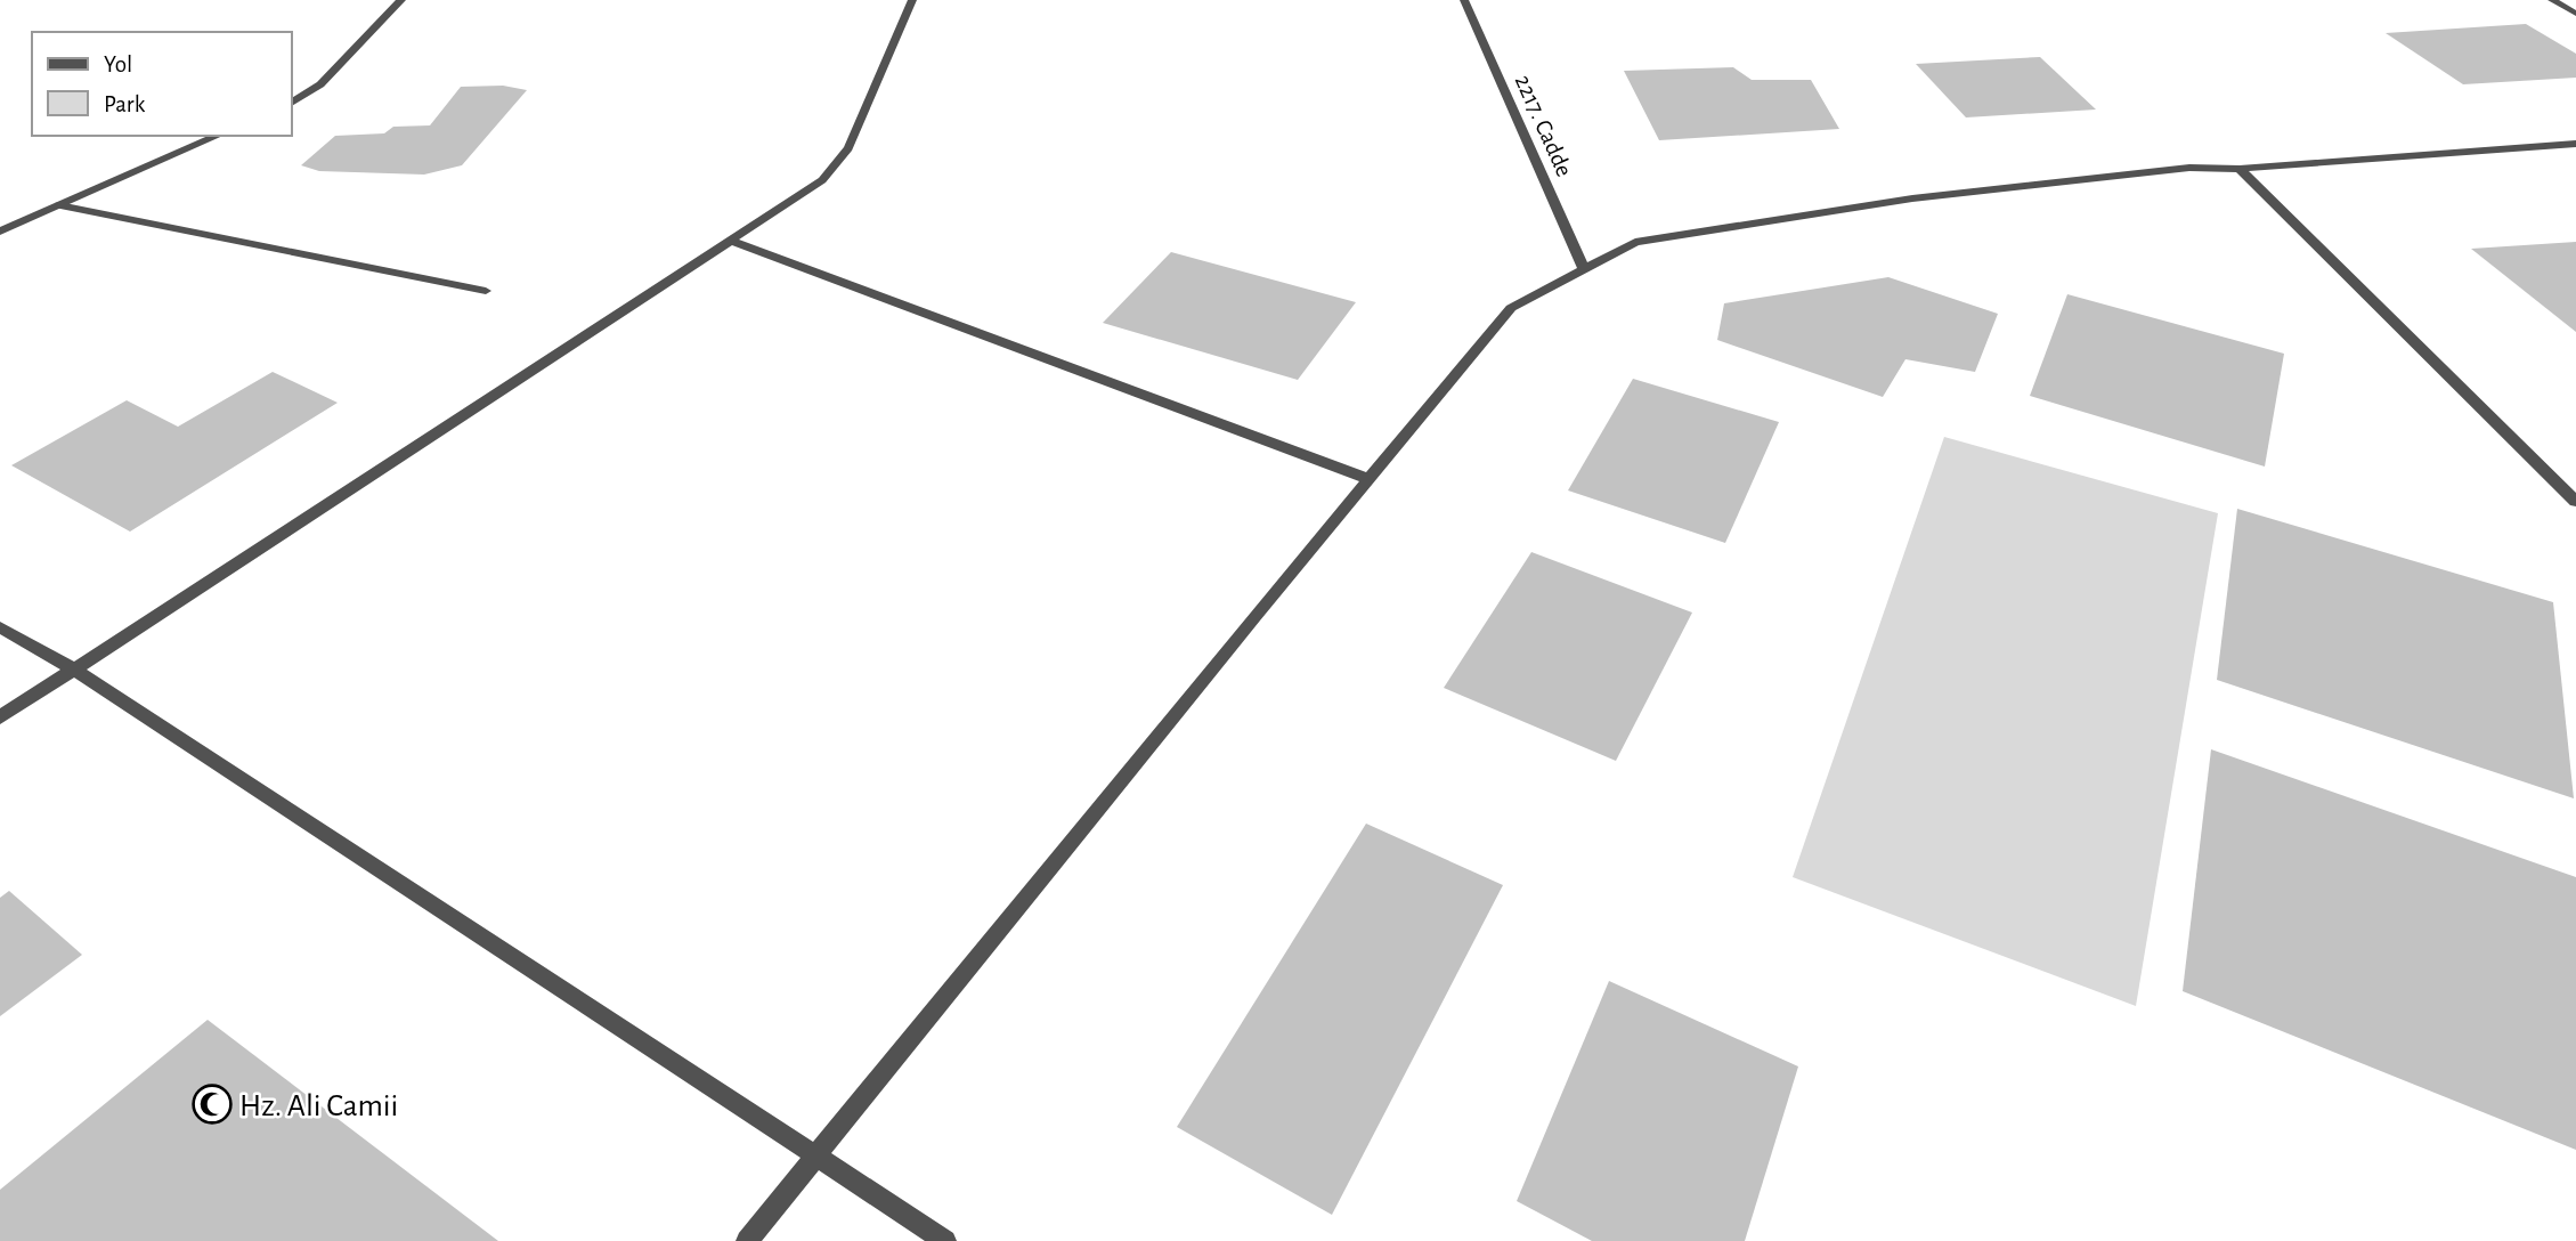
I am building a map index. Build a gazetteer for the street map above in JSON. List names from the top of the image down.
{
  "streets": {
    "street": ["2217. Cadde"]
  },
  "places": {
    "mosque": ["Hz. Ali Camii"]
  },
  "legend": ["Yol", "Park"]
}
